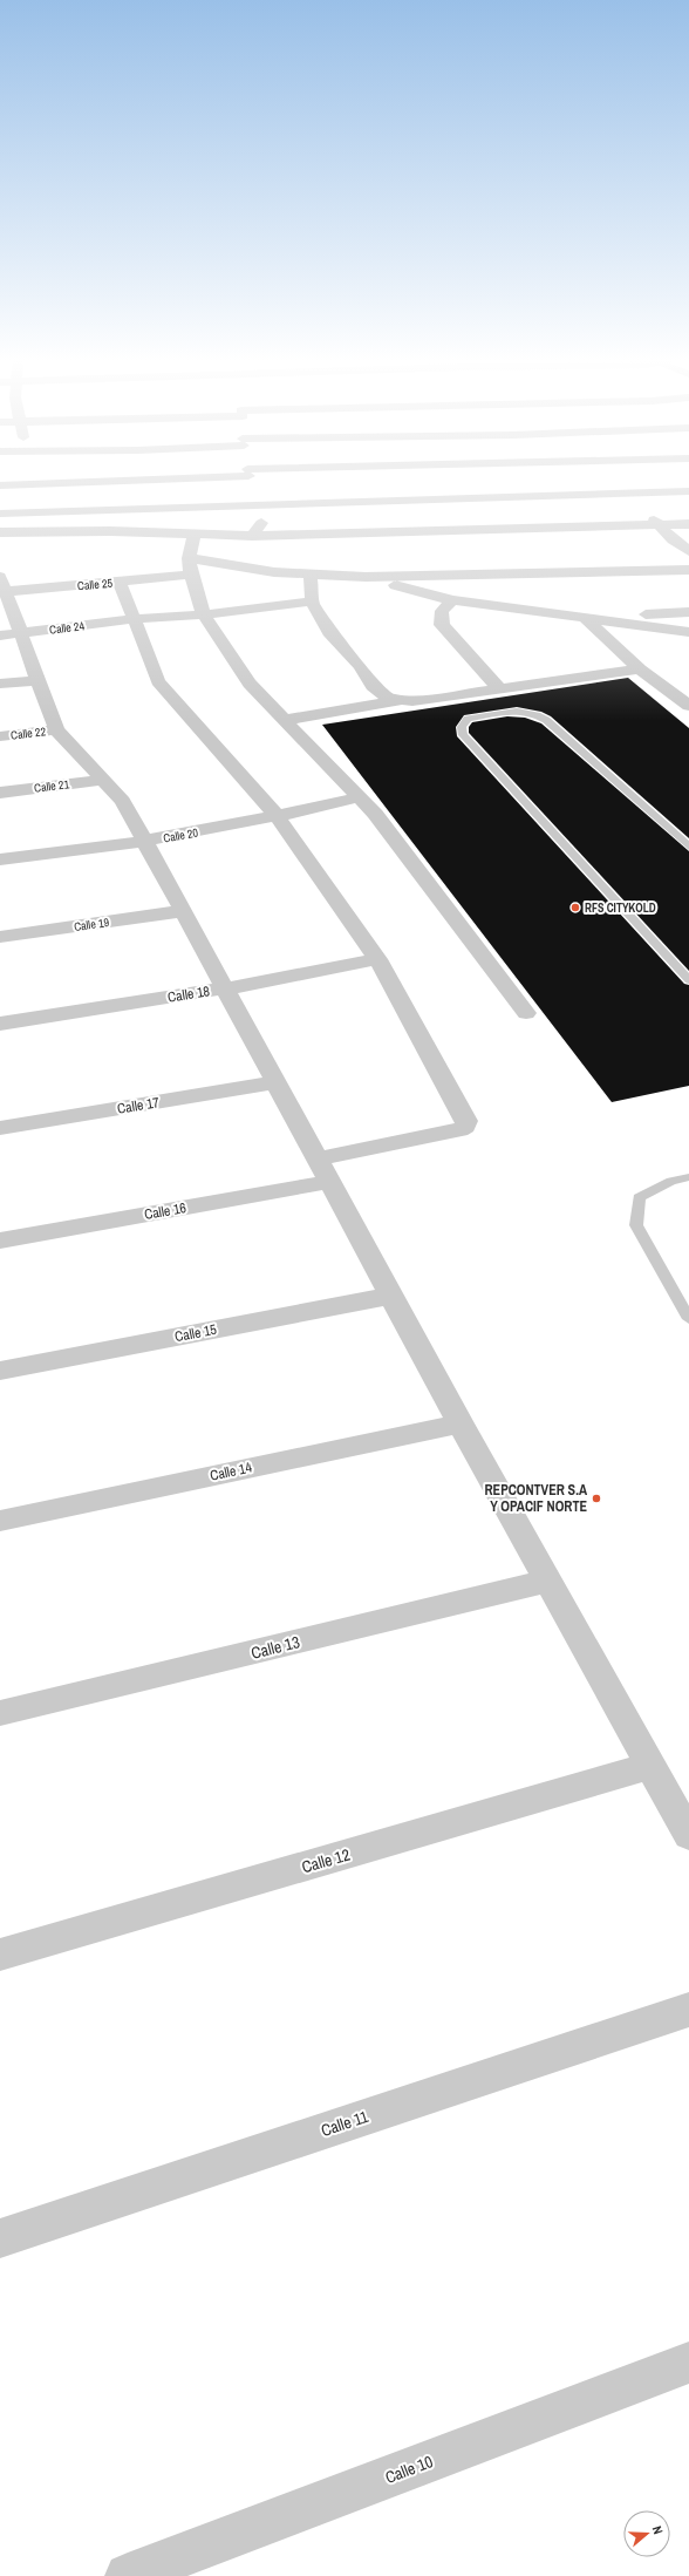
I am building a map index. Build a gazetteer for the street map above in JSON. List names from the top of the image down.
{
  "streets": {
    "street": [
      "Calle 25",
      "Calle 24",
      "Calle 22",
      "Calle 21",
      "Calle 20",
      "Calle 19",
      "Calle 18",
      "Calle 17",
      "Calle 16",
      "Calle 15",
      "Calle 14",
      "Calle 13",
      "Calle 12",
      "Calle 11",
      "Calle 10"
    ]
  },
  "places": ["RFS CITYKOLD", "REPCONTVER S.A Y OPACIF NORTE"],
  "north": "right"
}
